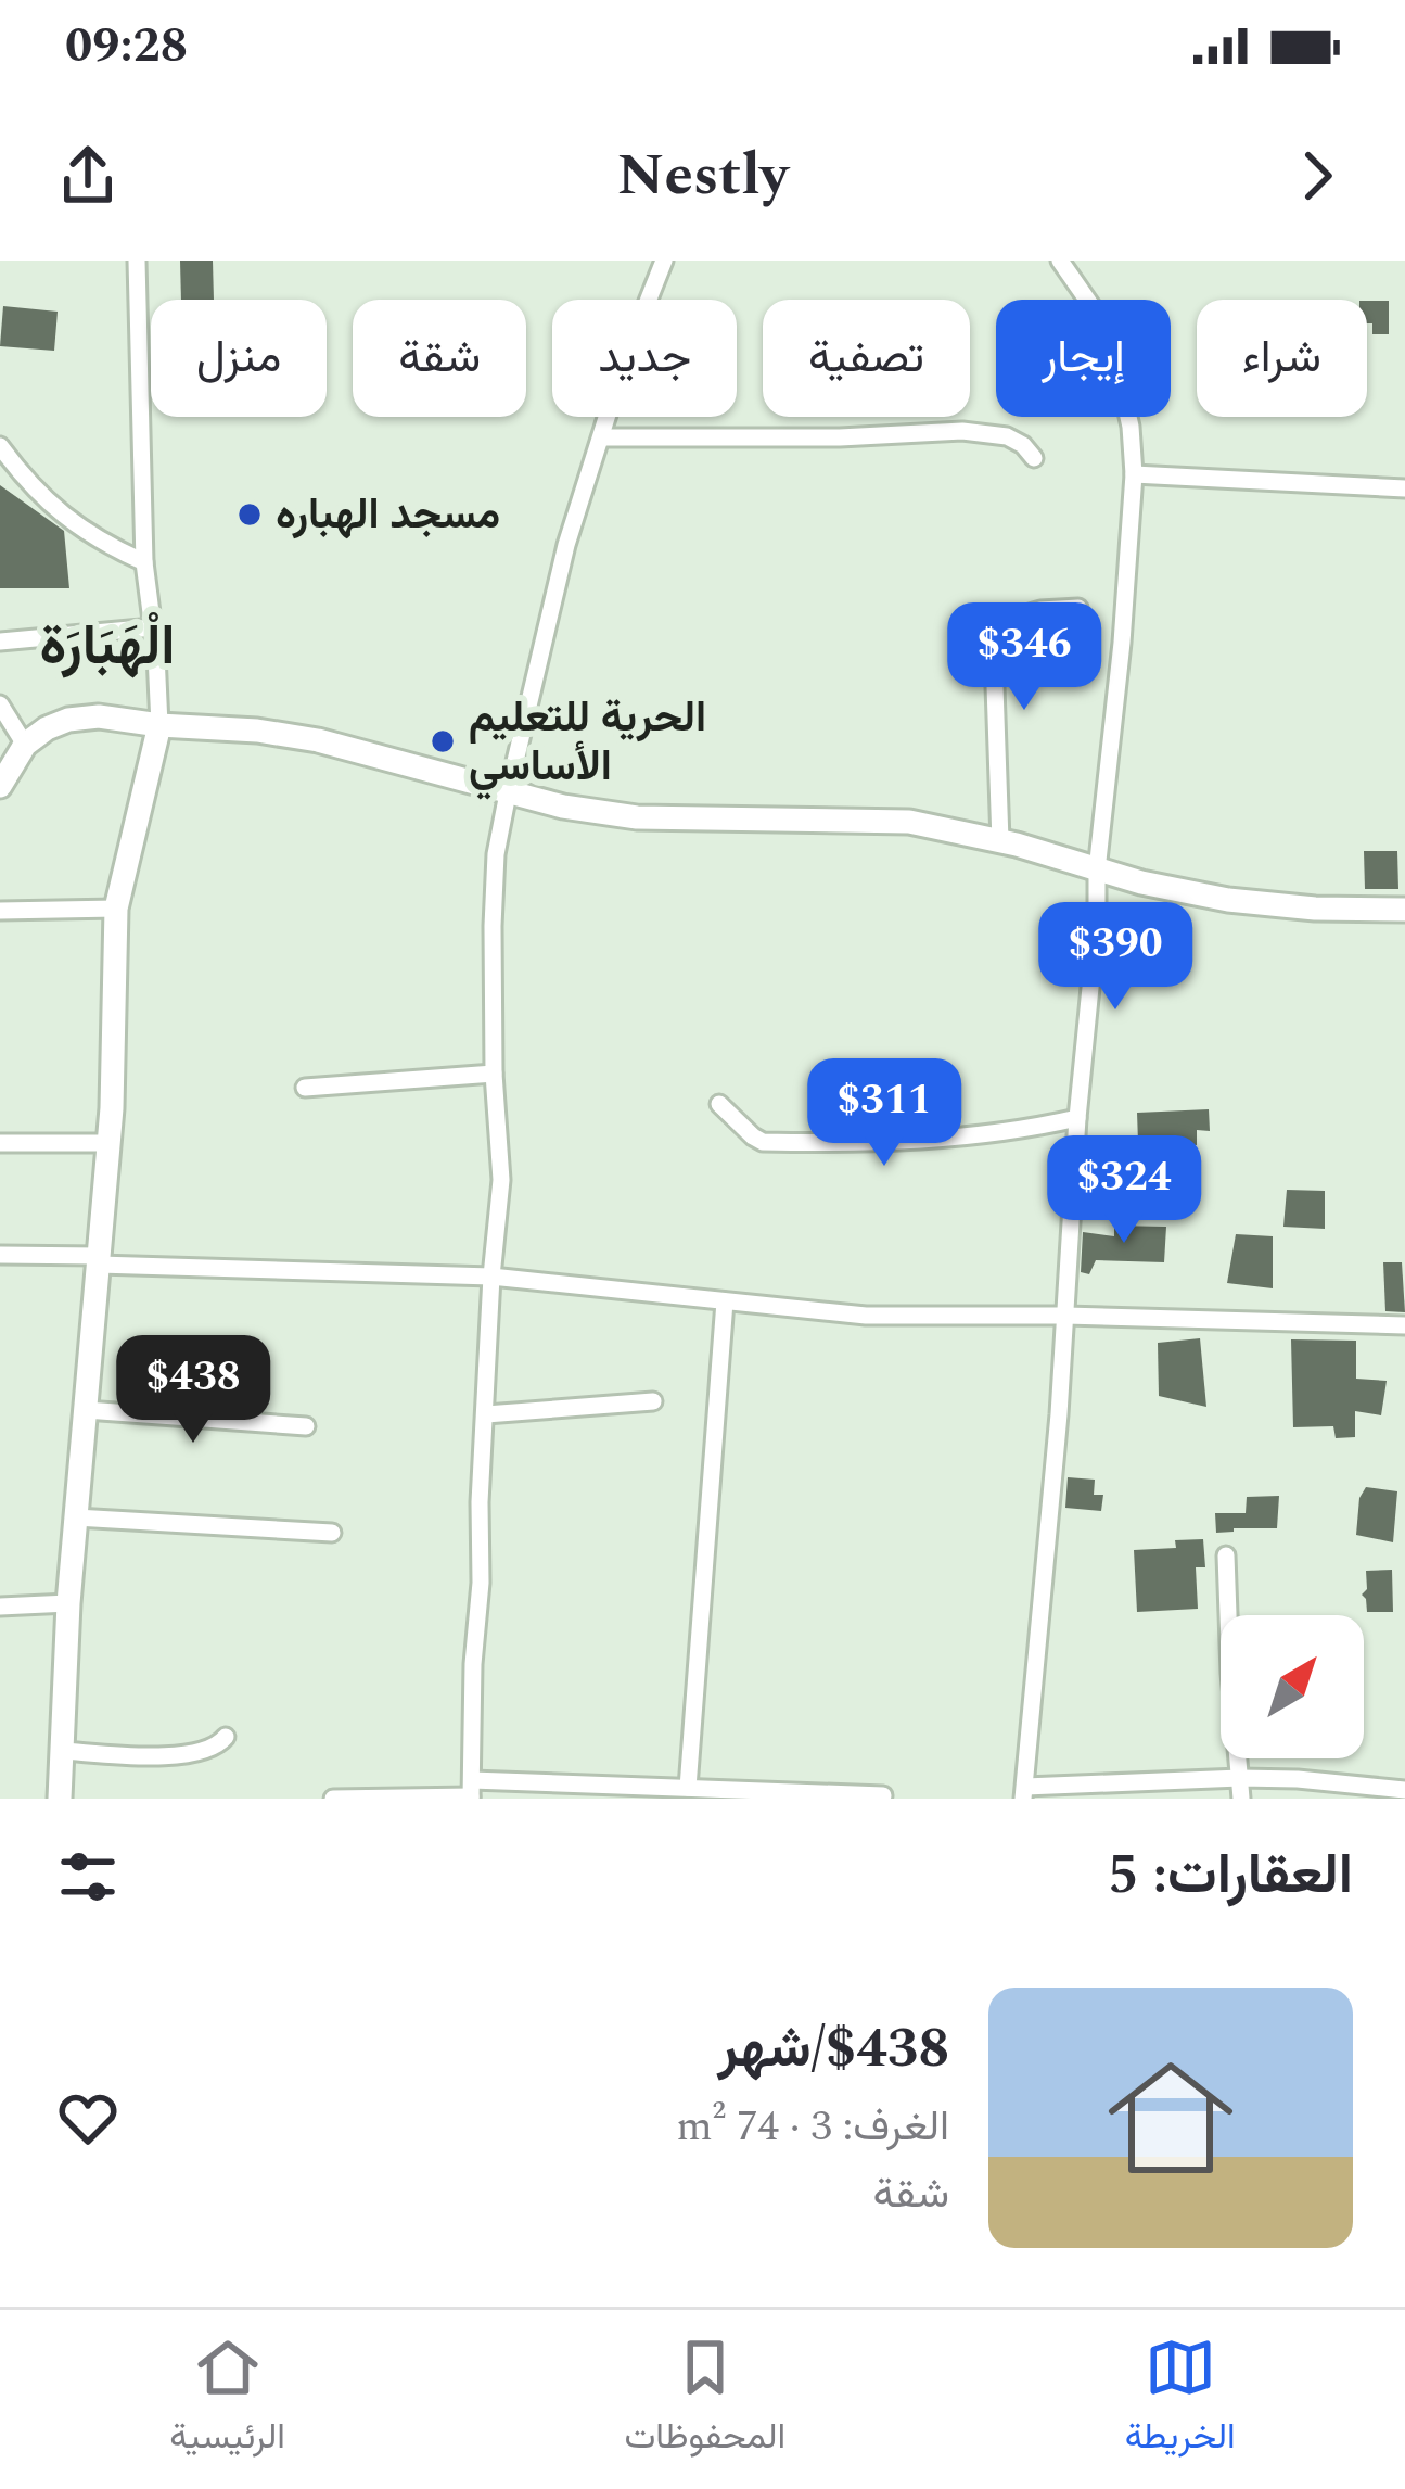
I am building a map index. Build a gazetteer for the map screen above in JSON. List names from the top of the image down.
{
  "districts": ["الْهَبَارَة"],
  "places": ["مسجد الهباره", "الحرية للتعليم الأساسي"],
  "north": "top right",
  "page": {
    "status": "09:28",
    "header": "Nestly",
    "chip": [
      "شراء",
      "إيجار",
      "تصفية",
      "جديد",
      "شقة",
      "منزل"
    ],
    "price": [
      "$346",
      "$390",
      "$311",
      "$324",
      "$438"
    ],
    "heading": "العقارات: 5",
    "list": [
      {
        "name": "$438/شهر",
        "note": "الغرف: 3 · 74 m² · شقة"
      }
    ],
    "tabs": ["الخريطة", "المحفوظات", "الرئيسية"]
  }
}
